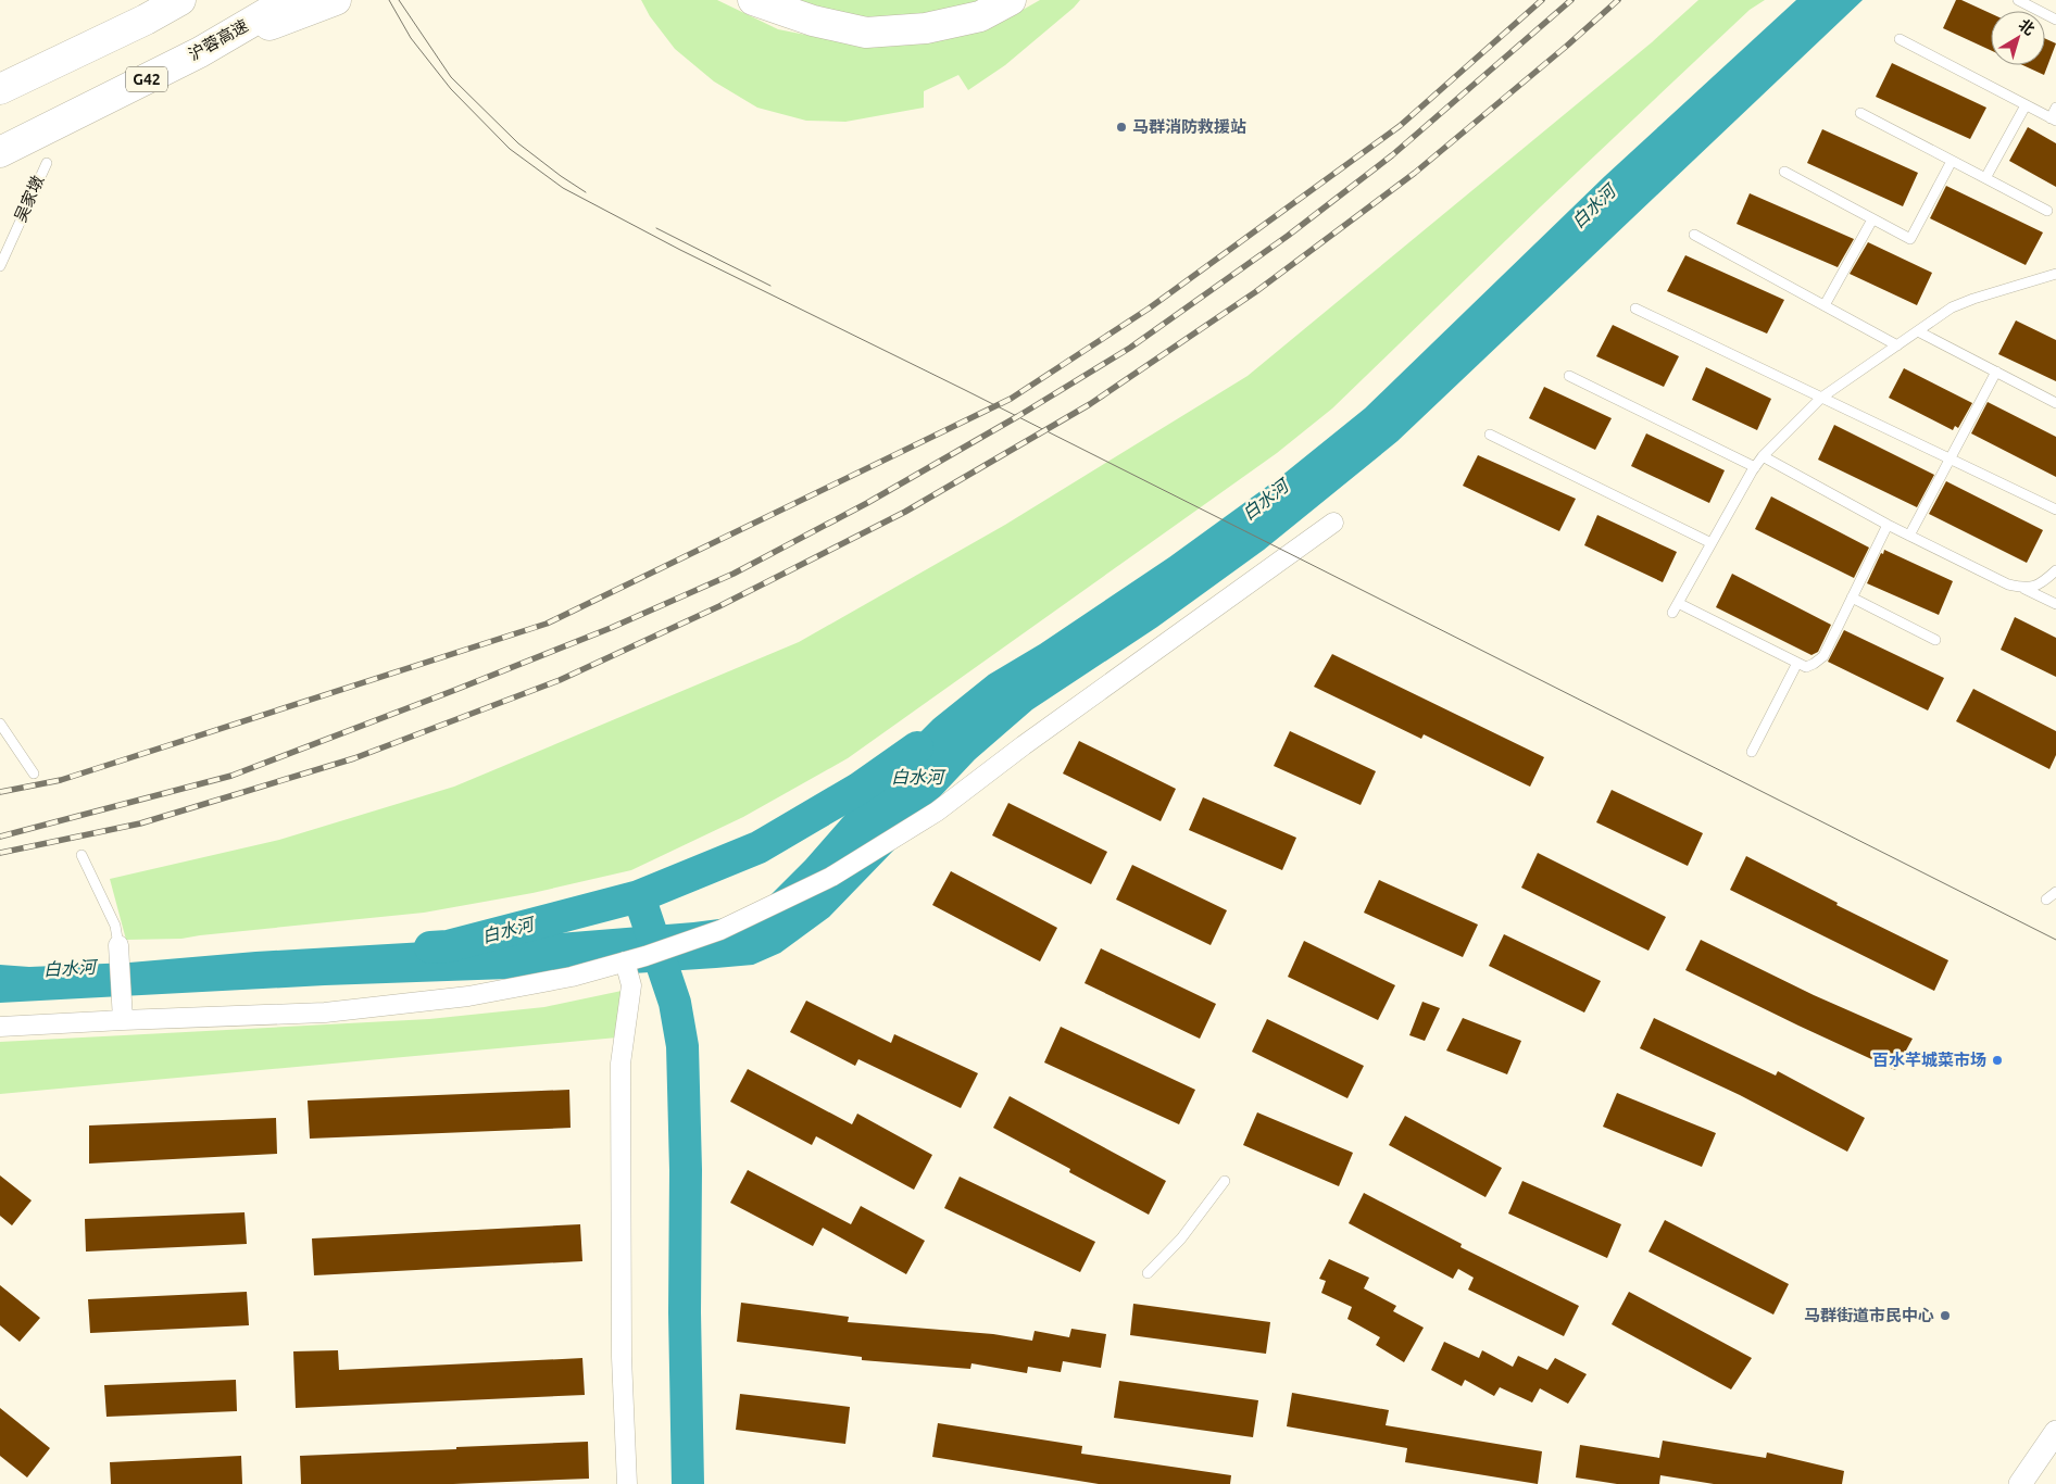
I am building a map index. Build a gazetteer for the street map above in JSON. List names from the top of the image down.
{
  "streets": {
    "highway": ["沪蓉高速", "G42"],
    "lane": ["吴家墩"]
  },
  "water": ["白水河"],
  "places": ["马群消防救援站", "百水芊城菜市场", "马群街道市民中心"],
  "north": "top right"
}
